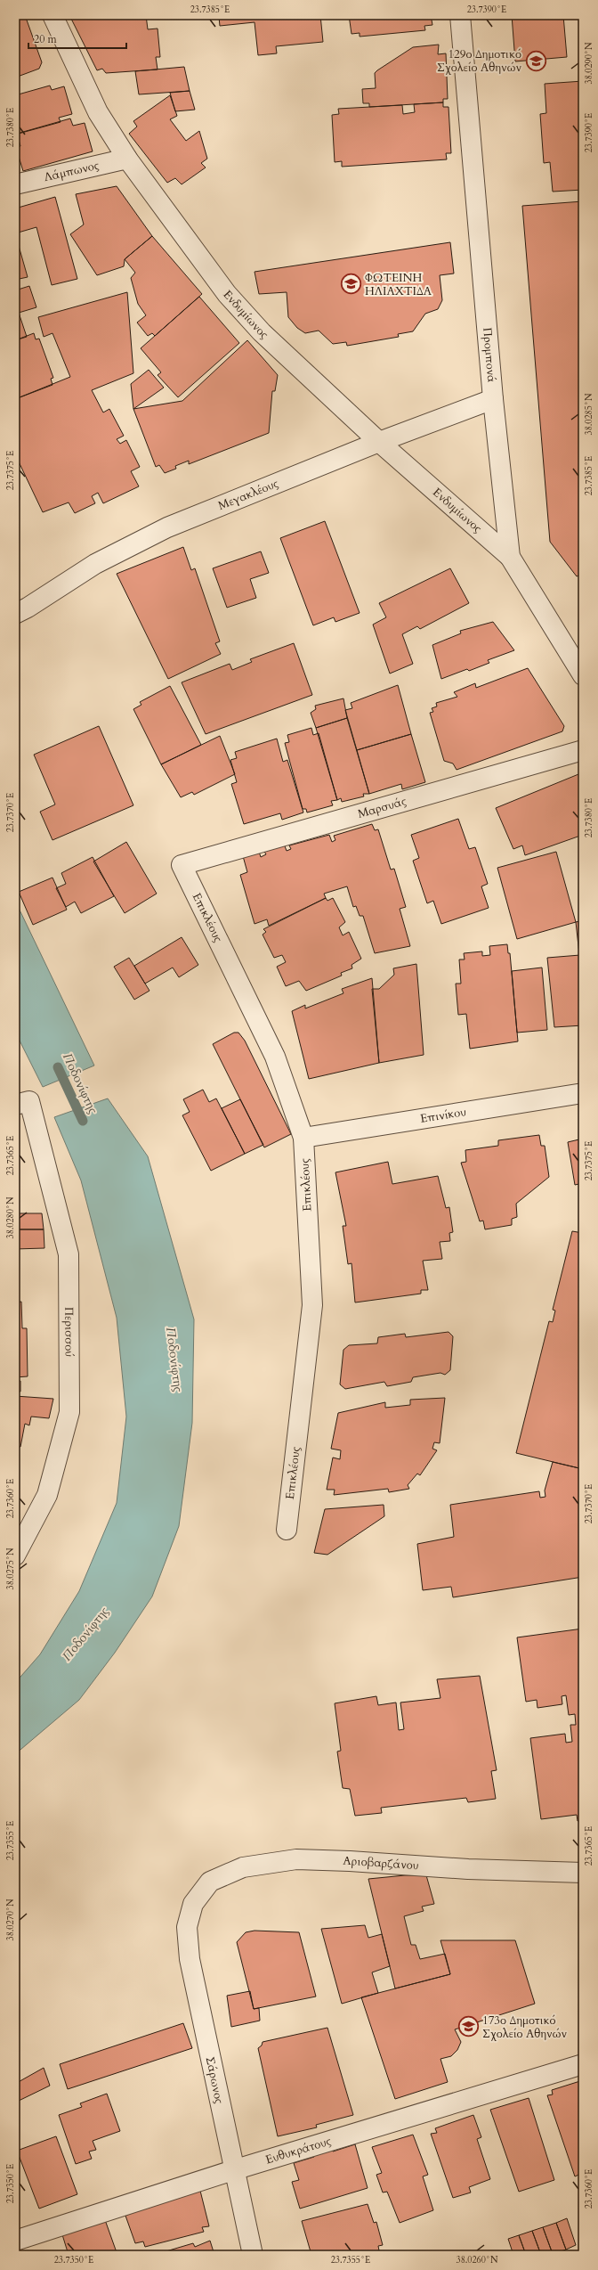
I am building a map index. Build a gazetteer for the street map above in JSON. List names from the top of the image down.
{
  "streets": {
    "street": [
      "Λάμπωνος",
      "Ενδυμίωνος",
      "Προμπονά",
      "Μεγακλέους",
      "Μαρσυάς",
      "Επικλέους",
      "Επινίκου",
      "Περισσού",
      "Αριοβαρζάνου",
      "Σάρωνος",
      "Ευθυκράτους"
    ]
  },
  "crossings": [
    ["Λάμπωνος", "Ενδυμίωνος"],
    ["Ενδυμίωνος", "Προμπονά"],
    ["Ενδυμίωνος", "Μεγακλέους"],
    ["Προμπονά", "Μεγακλέους"],
    ["Μαρσυάς", "Επικλέους"],
    ["Επικλέους", "Επινίκου"],
    ["Αριοβαρζάνου", "Σάρωνος"],
    ["Σάρωνος", "Ευθυκράτους"]
  ],
  "water": ["Ποδονίφτης"],
  "places": {
    "school or university": ["129ο Δημοτικό Σχολείο Αθηνών", "ΦΩΤΕΙΝΗ ΗΛΙΑΧΤΙΔΑ", "173ο Δημοτικό Σχολείο Αθηνών"]
  },
  "scale_bar": "20 m",
  "coordinates": [
    "23.7385°E",
    "23.7390°E",
    "38.0290°N",
    "23.7380°E",
    "38.0285°N",
    "23.7375°E",
    "23.7370°E",
    "23.7365°E",
    "38.0280°N",
    "23.7360°E",
    "38.0275°N",
    "23.7355°E",
    "38.0270°N",
    "23.7350°E",
    "38.0260°N"
  ]
}
